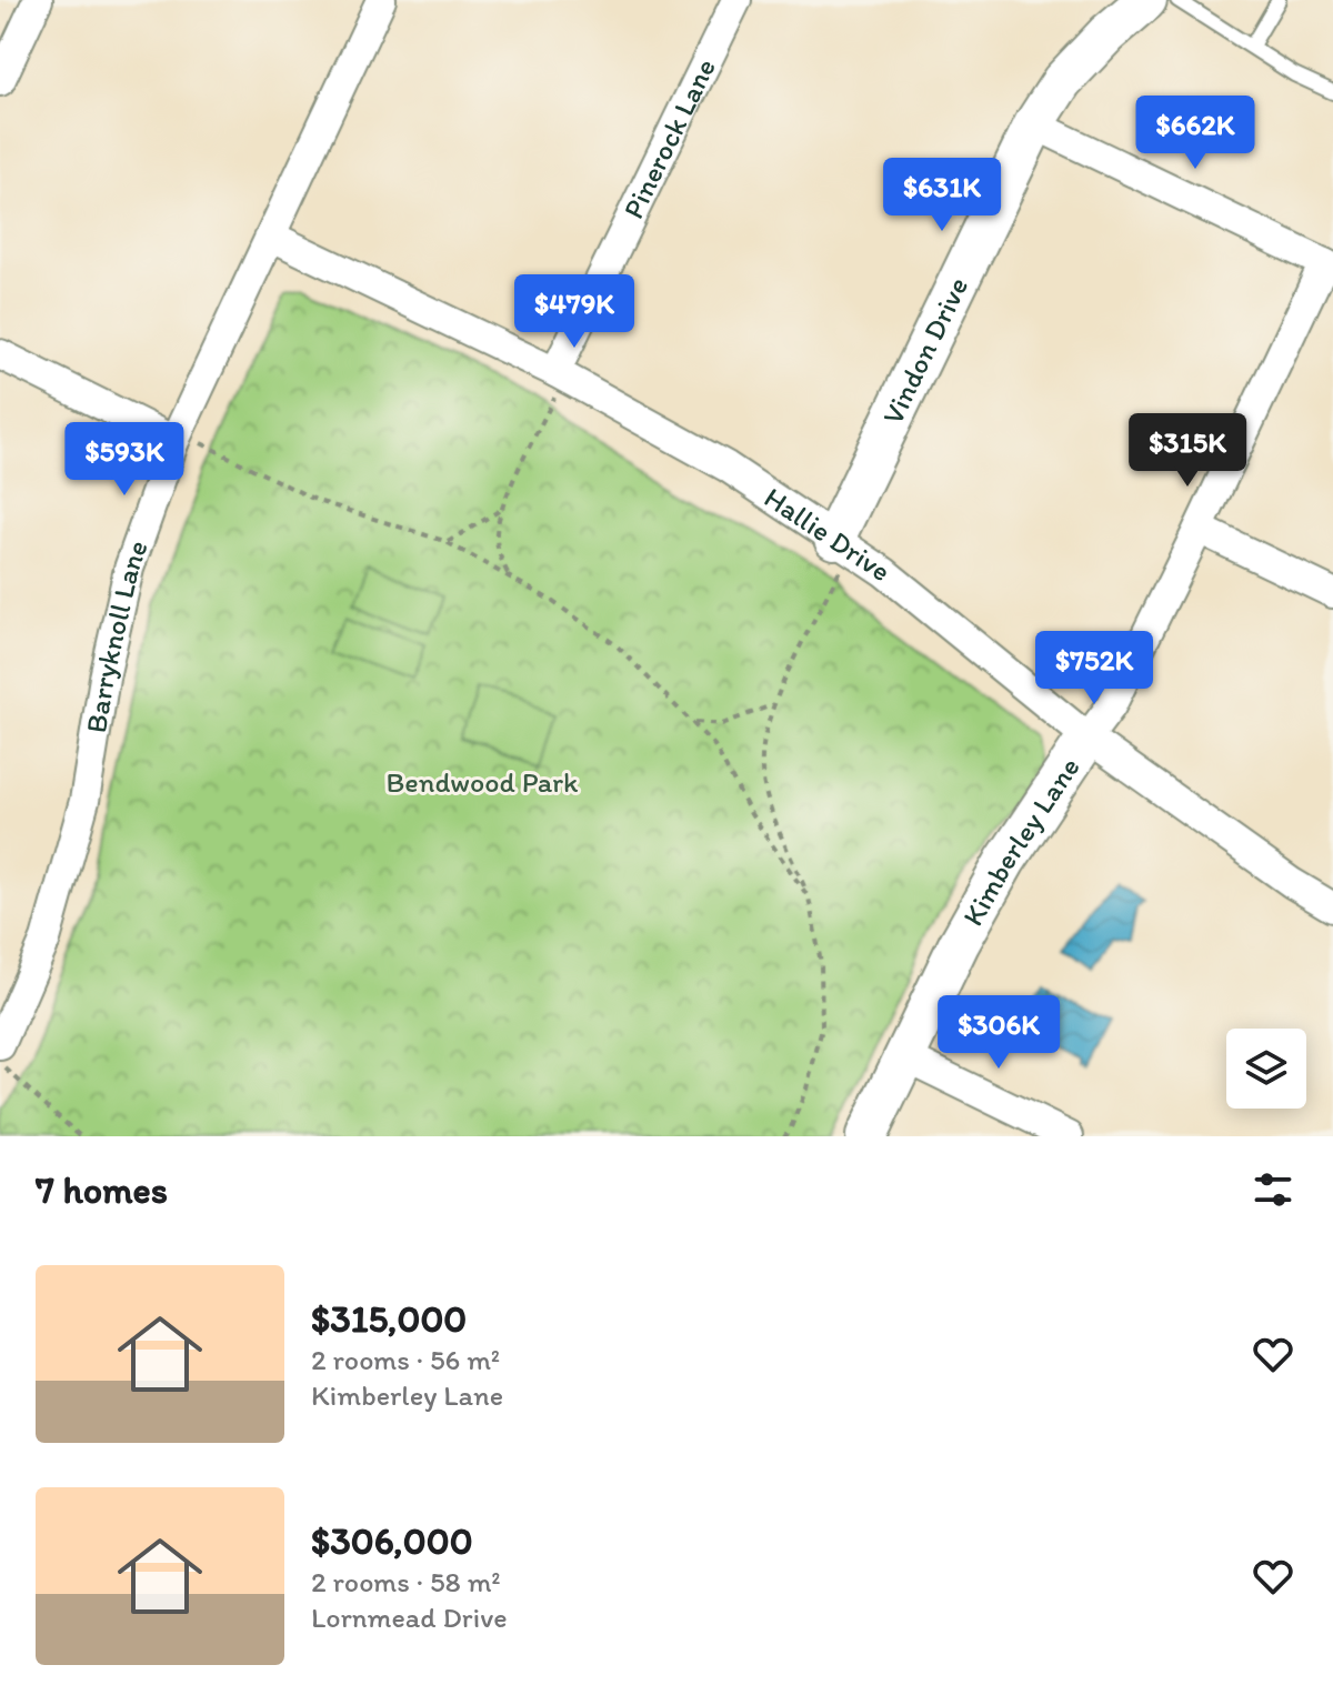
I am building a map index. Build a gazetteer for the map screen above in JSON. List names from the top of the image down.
{
  "streets": {
    "street": [
      "Pinerock Lane",
      "Vindon Drive",
      "Hallie Drive",
      "Barryknoll Lane",
      "Kimberley Lane"
    ]
  },
  "crossings": [
    ["Pinerock Lane", "Hallie Drive"],
    ["Vindon Drive", "Hallie Drive"],
    ["Hallie Drive", "Barryknoll Lane"],
    ["Hallie Drive", "Kimberley Lane"]
  ],
  "parks": ["Bendwood Park"],
  "page": {
    "price": [
      "$662K",
      "$631K",
      "$479K",
      "$315K",
      "$593K",
      "$752K",
      "$306K"
    ],
    "heading": "7 homes",
    "list": [
      {
        "name": "$315,000",
        "note": "2 rooms · 56 m² · Kimberley Lane"
      },
      {
        "name": "$306,000",
        "note": "2 rooms · 58 m² · Lornmead Drive"
      }
    ]
  }
}
